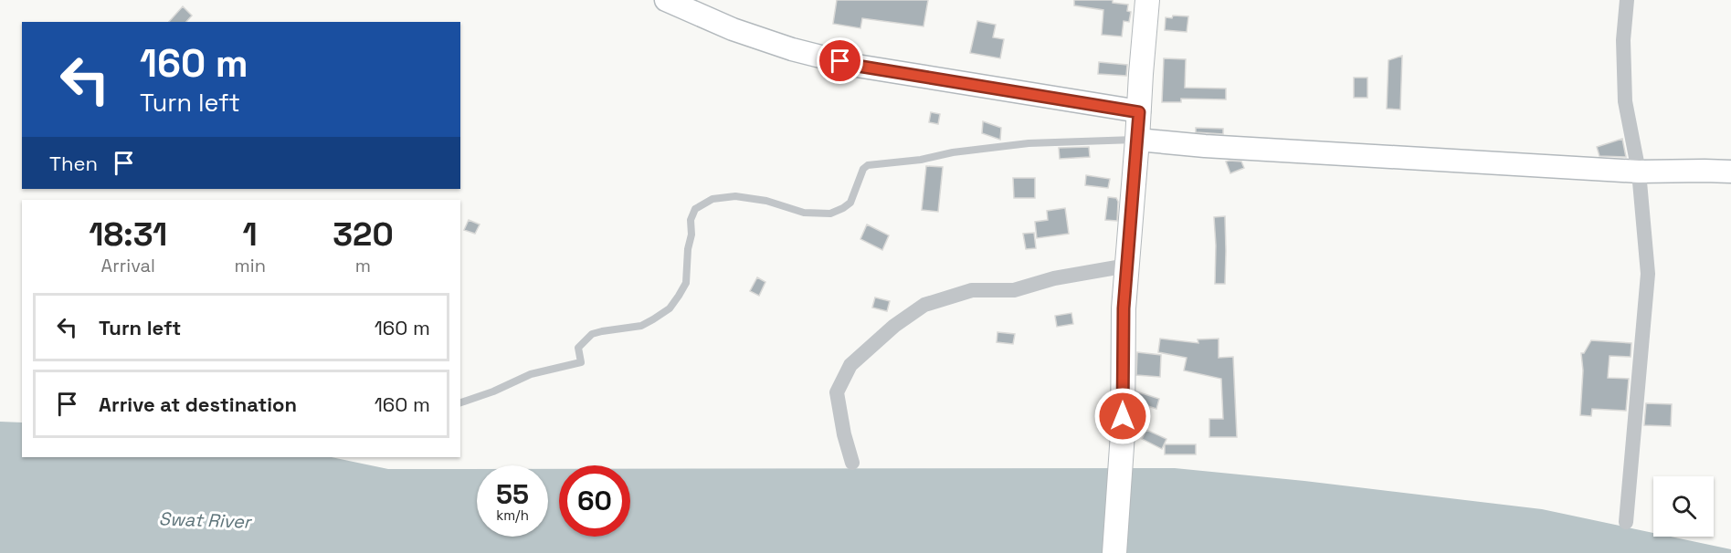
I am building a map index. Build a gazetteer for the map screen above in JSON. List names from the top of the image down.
{
  "water": ["Swat River"],
  "page": {
    "turn": ["160 m", "Turn left"],
    "then": "Then",
    "eta": [
      "18:31",
      "Arrival",
      "1",
      "min",
      "320",
      "m"
    ],
    "list": [
      {
        "name": "Turn left",
        "value": "160 m"
      },
      {
        "name": "Arrive at destination",
        "value": "160 m"
      }
    ],
    "speed": "55 km/h",
    "limit": "60"
  }
}
